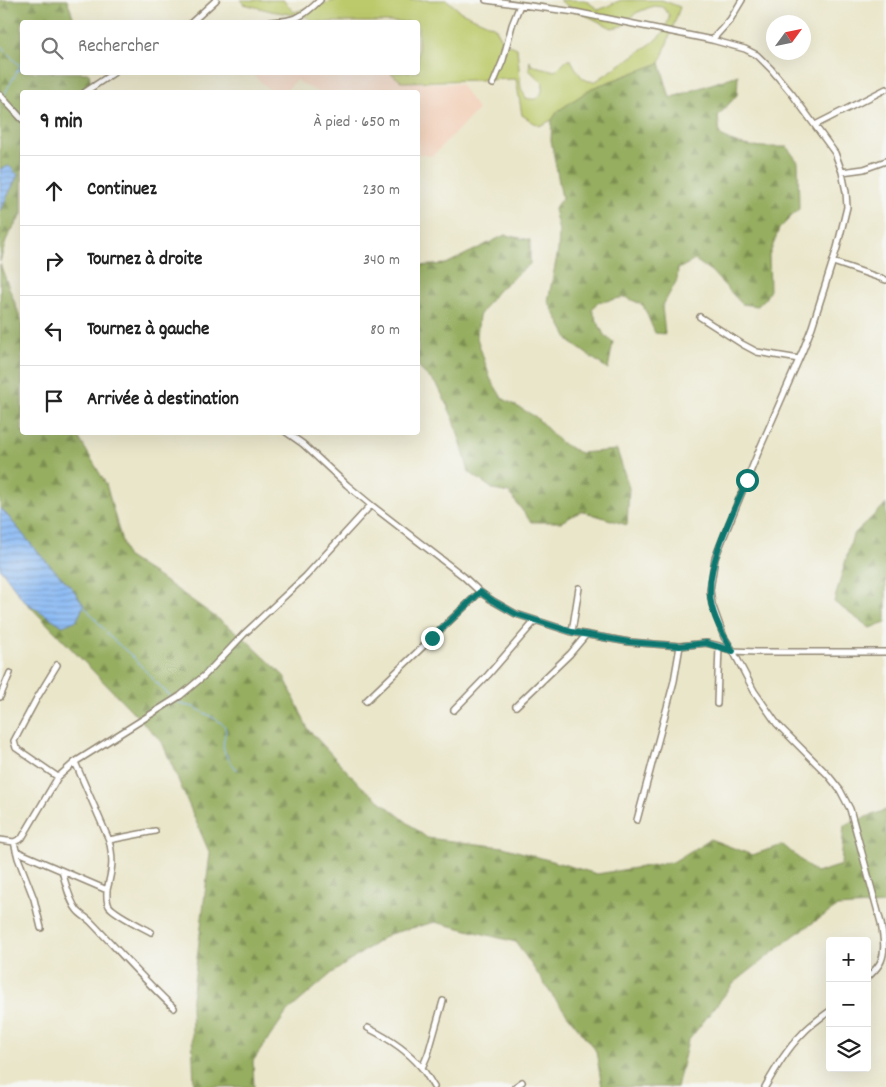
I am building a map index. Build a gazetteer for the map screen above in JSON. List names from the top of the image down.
{
  "north": "top right",
  "page": {
    "search": "Rechercher",
    "heading": ["9 min", "À pied · 650 m"],
    "list": [
      ["Continuez", "230 m"],
      ["Tournez à droite", "340 m"],
      ["Tournez à gauche", "80 m"],
      "Arrivée à destination"
    ],
    "map_buttons": ["+", "−"]
  }
}
